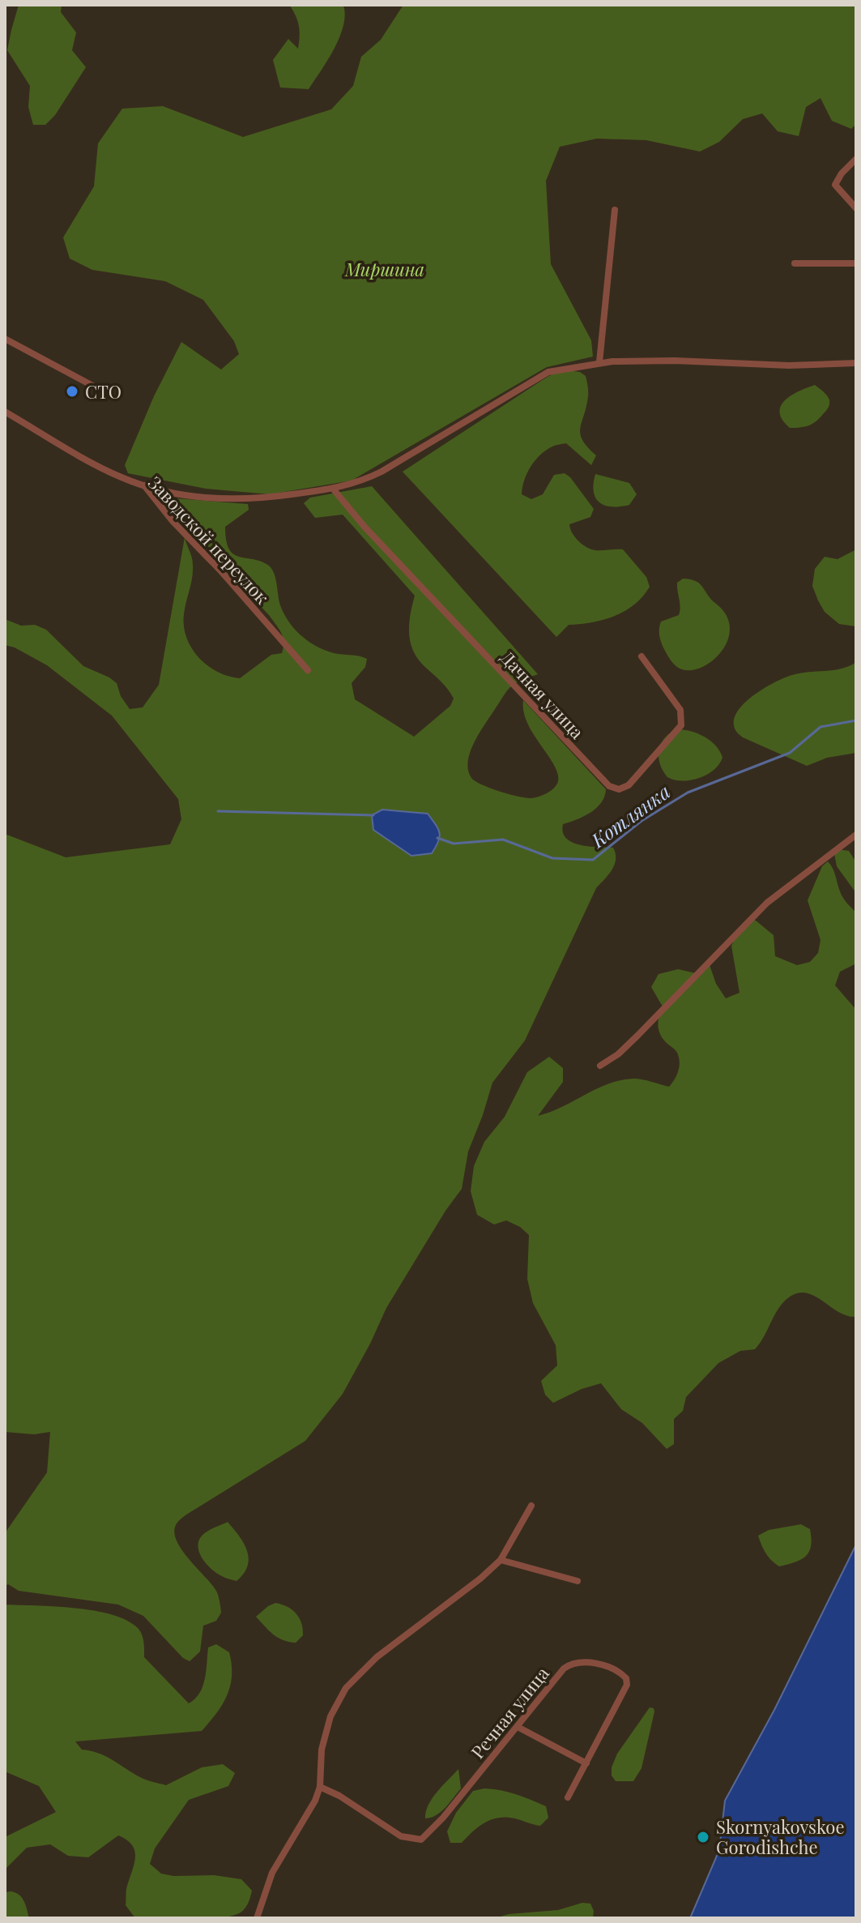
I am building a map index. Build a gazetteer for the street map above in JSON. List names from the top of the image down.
{
  "streets": {
    "street": ["Заводской переулок", "Дачная улица", "Речная улица"]
  },
  "water": ["Котлянка"],
  "parks": ["Миршина"],
  "places": ["СТО", "Skornyakovskoe Gorodishche"]
}
